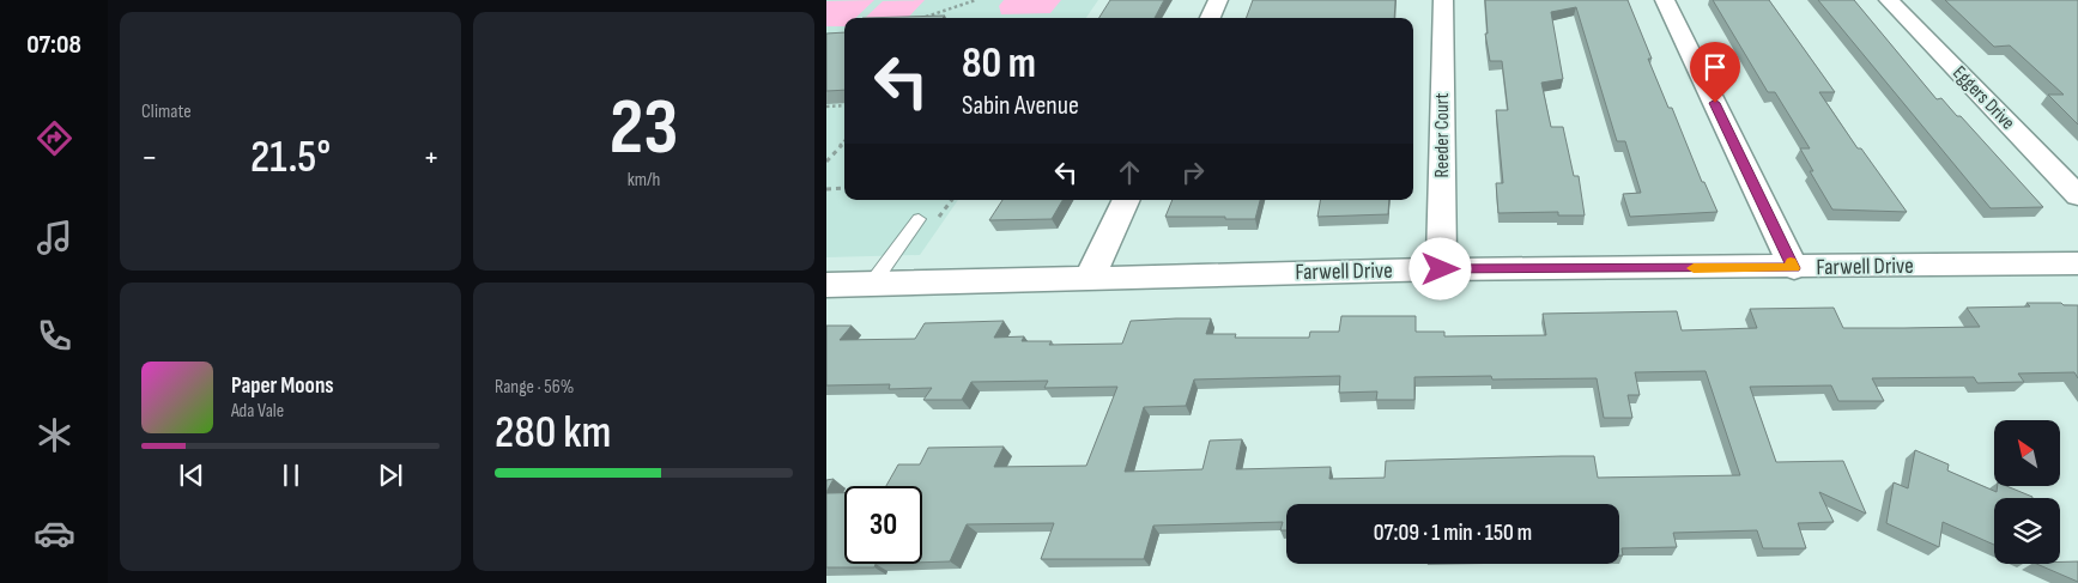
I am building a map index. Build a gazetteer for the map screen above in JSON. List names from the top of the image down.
{
  "streets": {
    "street": ["Eggers Drive", "Reeder Court", "Farwell Drive"]
  },
  "crossings": [
    ["Reeder Court", "Farwell Drive"]
  ],
  "north": "top left",
  "page": {
    "tabs": "07:08",
    "tile": [
      "Climate",
      ["23", "km/h"],
      ["Range · 56%", "280 km"]
    ],
    "turn": ["80 m", "Sabin Avenue"],
    "heat": ["−", "21.5°", "+"],
    "song": ["Paper Moons", "Ada Vale"],
    "limit": "30",
    "trip": "07:09 · 1 min · 150 m"
  }
}
